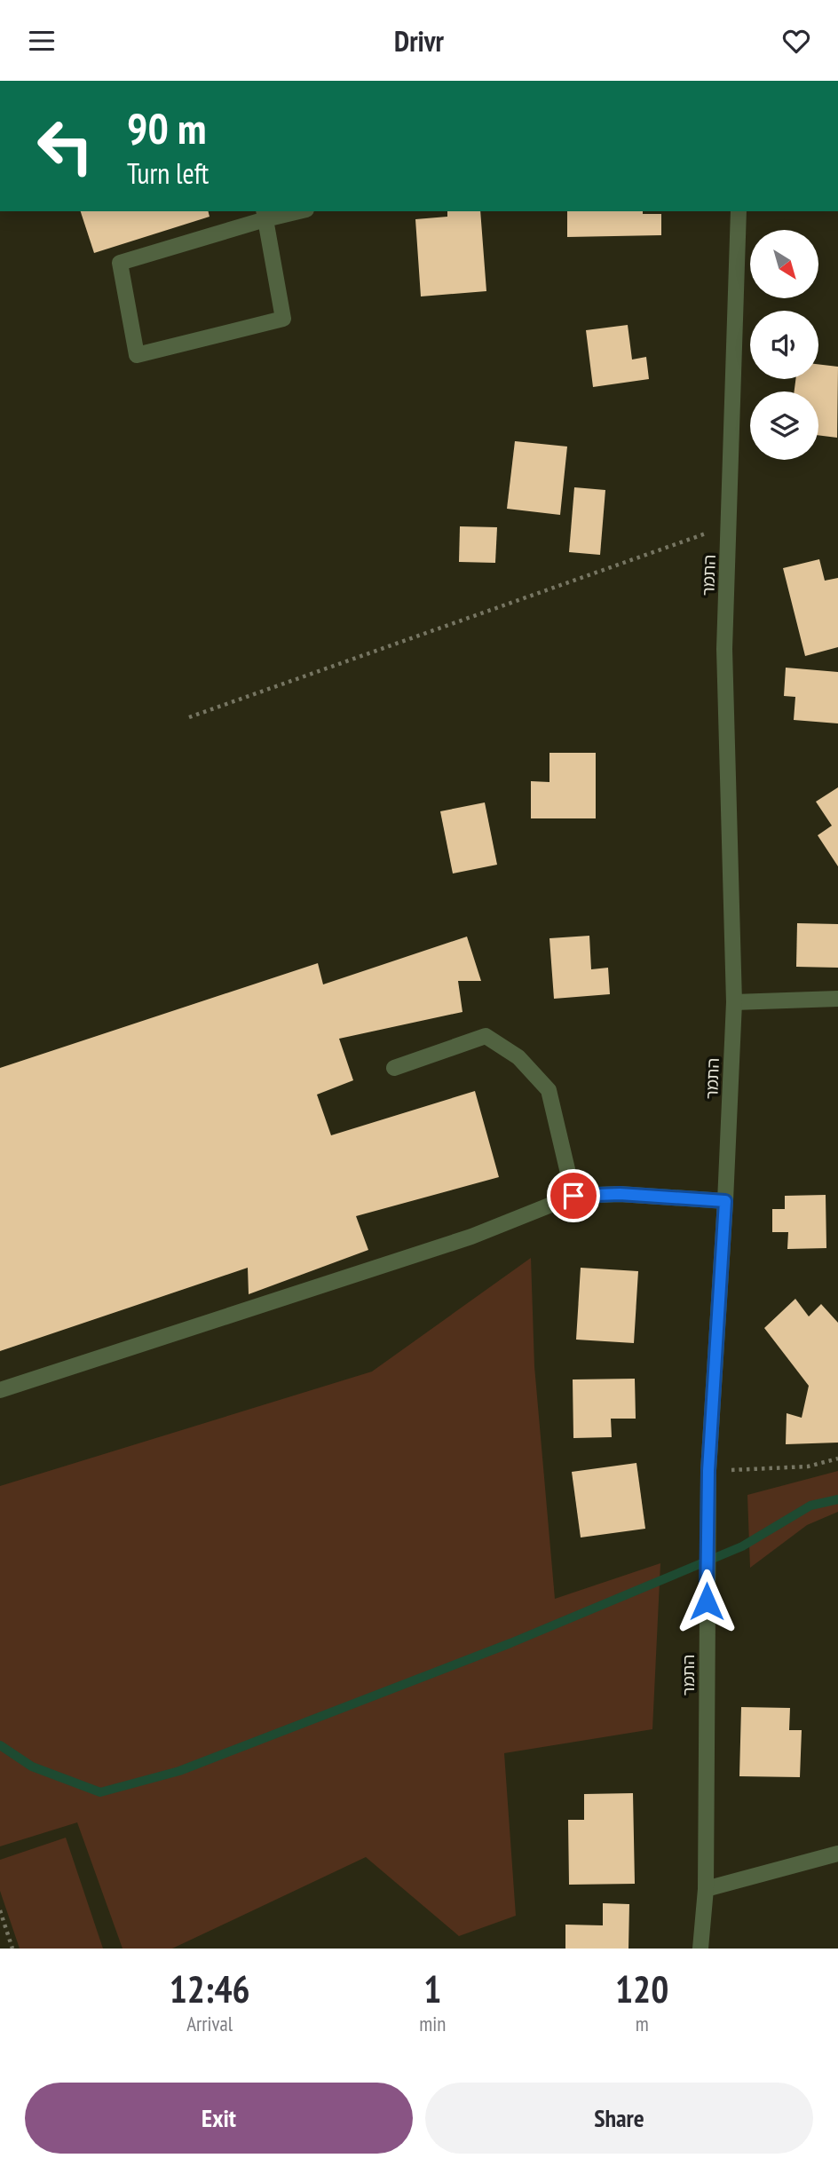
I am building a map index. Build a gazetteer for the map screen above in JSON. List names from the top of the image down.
{
  "streets": {
    "street": ["התמר"]
  },
  "north": "bottom right",
  "page": {
    "header": "Drivr",
    "turn": ["90 m", "Turn left"],
    "eta": [
      "12:46",
      "Arrival",
      "1",
      "min",
      "120",
      "m"
    ],
    "buttons": ["Exit", "Share"]
  }
}
